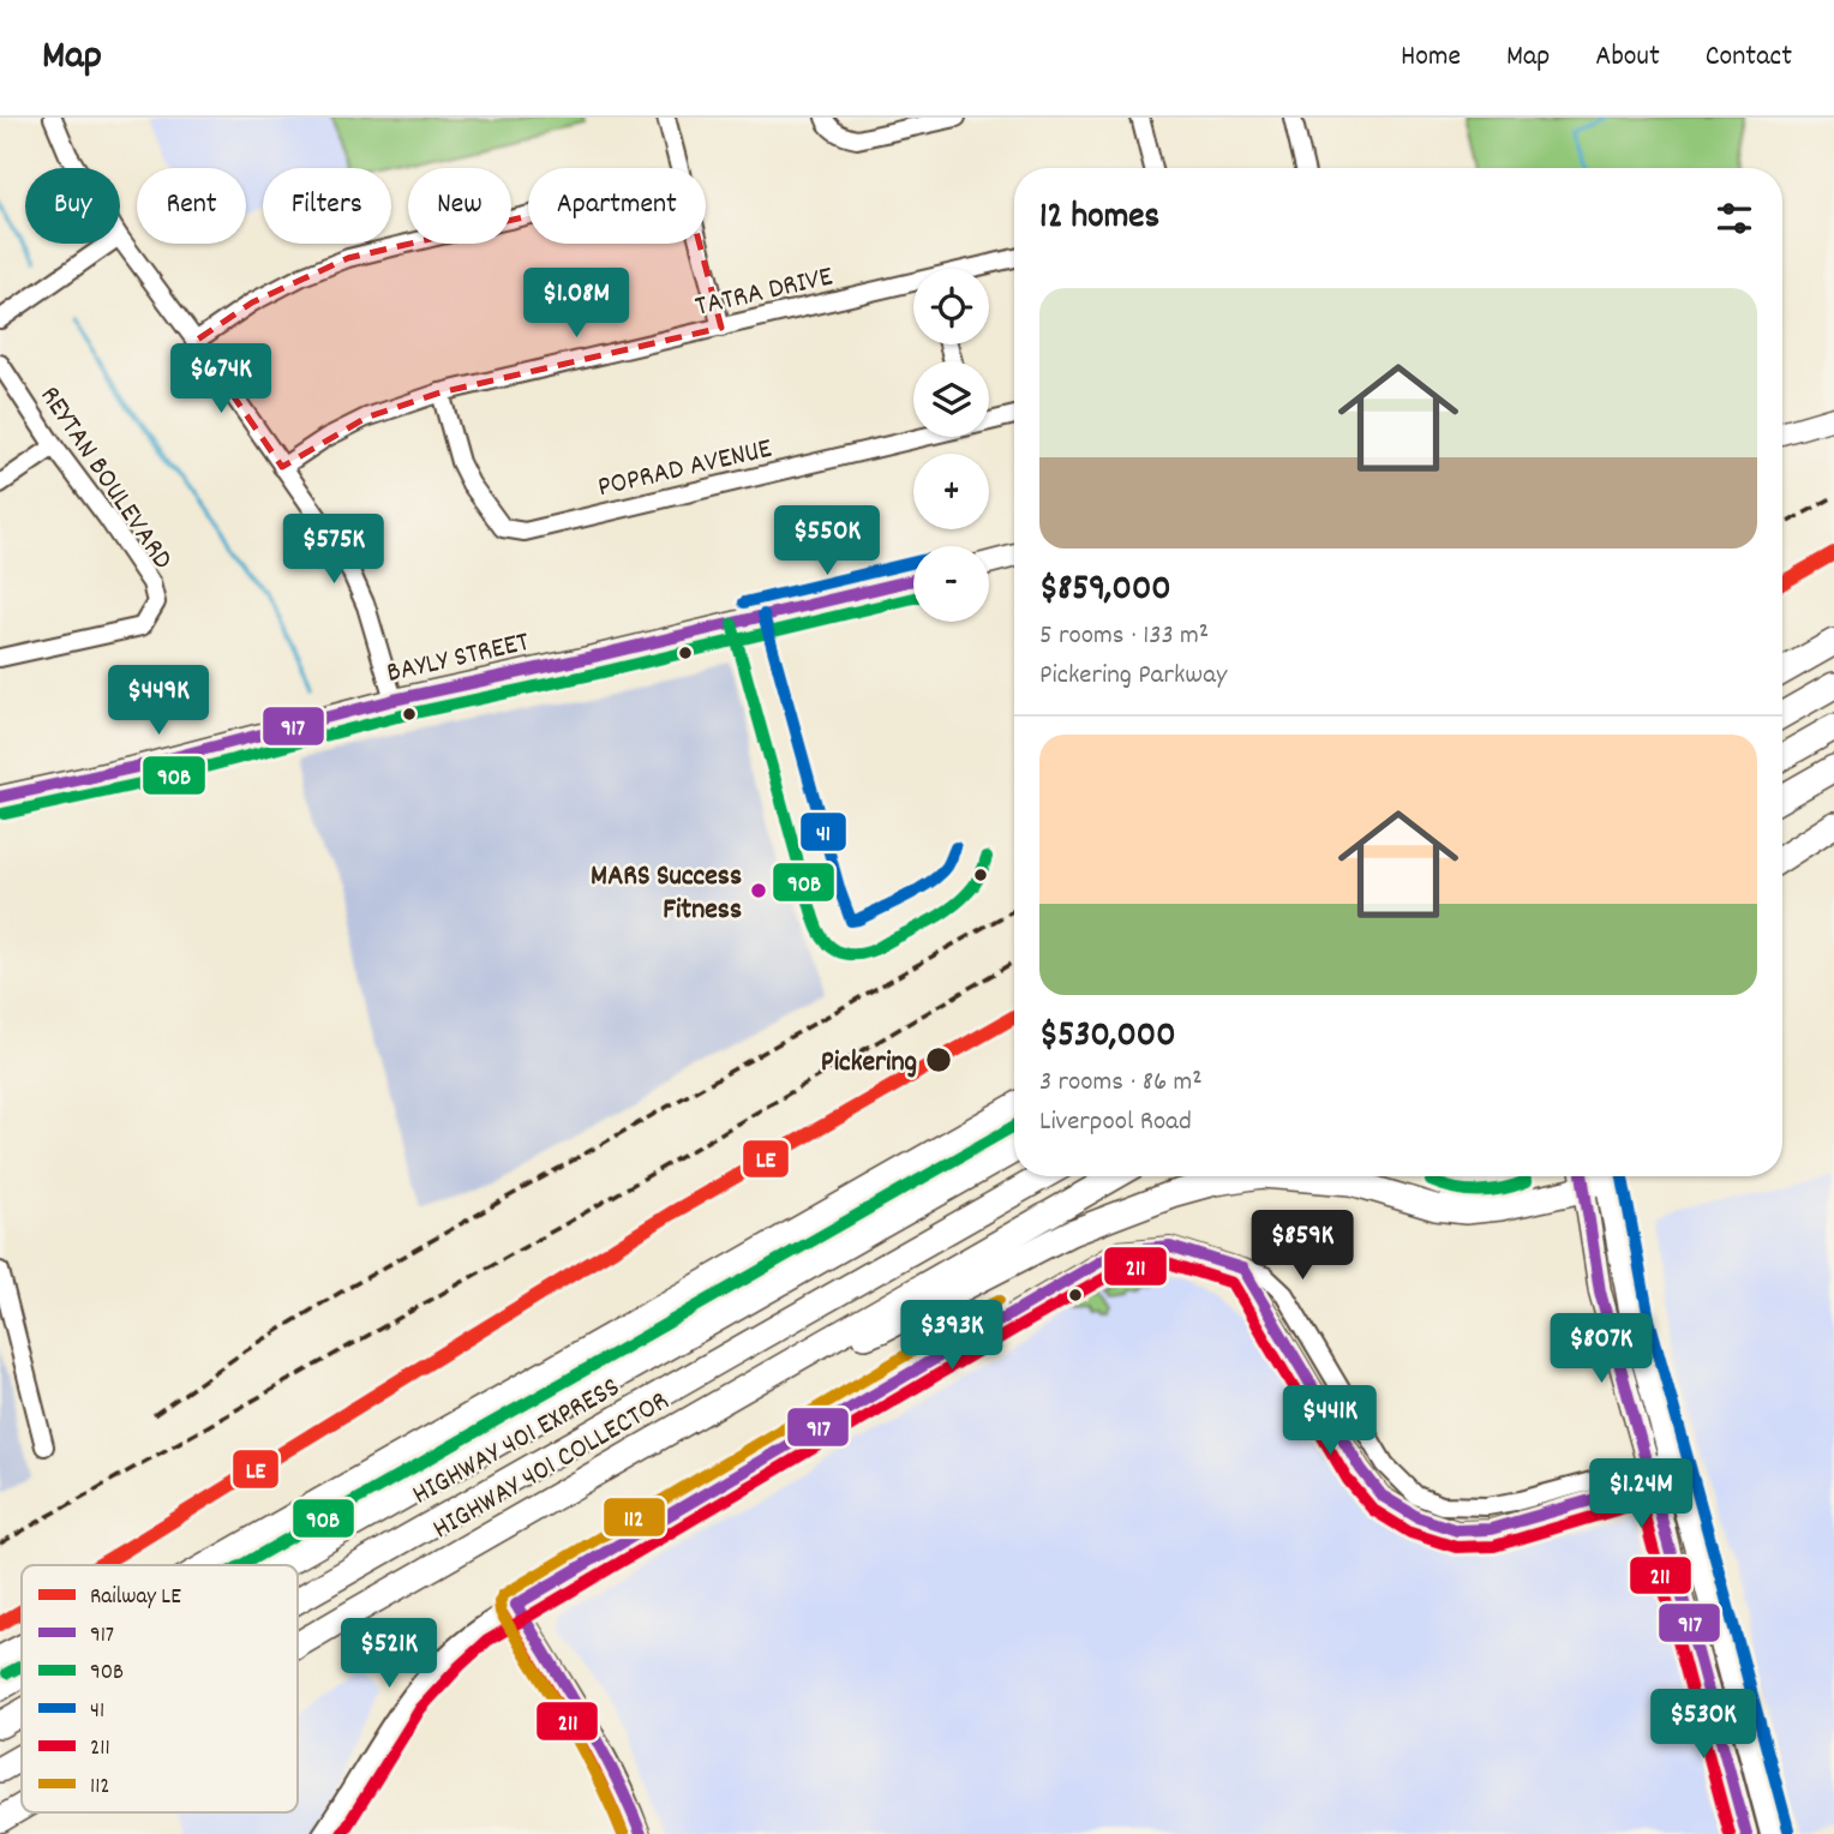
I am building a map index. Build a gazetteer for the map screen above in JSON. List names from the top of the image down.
{
  "streets": {
    "highway": ["HIGHWAY 401 EXPRESS", "HIGHWAY 401 COLLECTOR"],
    "main road": ["BAYLY STREET"],
    "street": ["TATRA DRIVE", "POPRAD AVENUE", "REYTAN BOULEVARD"]
  },
  "crossings": [
    ["TATRA DRIVE", "POPRAD AVENUE"]
  ],
  "places": ["MARS Success Fitness", "Pickering"],
  "lines": [
    "rail line LE",
    "transit line 41",
    "transit line 917",
    "transit line 90B",
    "transit line 211",
    "transit line 112"
  ],
  "legend": [
    "Railway LE",
    "917",
    "90B",
    "41",
    "211",
    "112"
  ],
  "page": {
    "header": "Map",
    "nav": [
      "Home",
      "Map",
      "About",
      "Contact"
    ],
    "chip": [
      "Buy",
      "Rent",
      "Filters",
      "New",
      "Apartment"
    ],
    "heading": "12 homes",
    "price": [
      "$1.08M",
      "$674K",
      "$550K",
      "$575K",
      "$449K",
      "$859K",
      "$393K",
      "$807K",
      "$441K",
      "$1.24M",
      "$521K",
      "$530K"
    ],
    "map_buttons": ["+", "−"],
    "list": [
      {
        "name": "$859,000",
        "note": "5 rooms · 133 m² · Pickering Parkway"
      },
      {
        "name": "$530,000",
        "note": "3 rooms · 86 m² · Liverpool Road"
      }
    ]
  }
}
